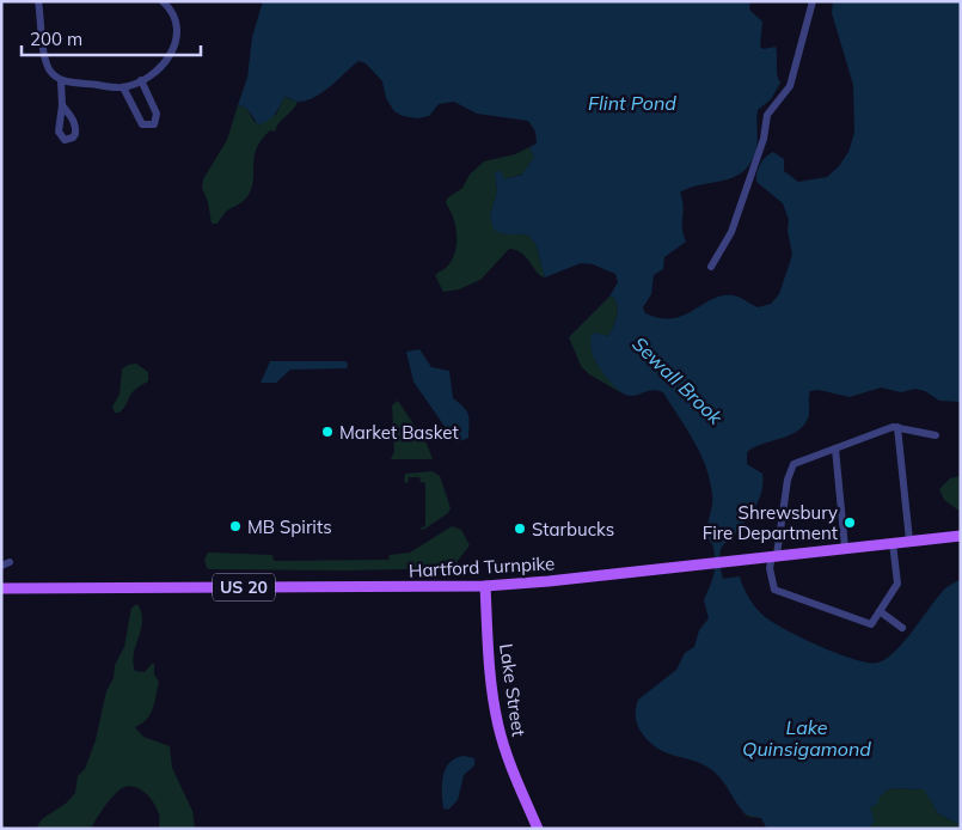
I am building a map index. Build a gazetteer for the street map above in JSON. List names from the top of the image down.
{
  "streets": {
    "main road": ["Hartford Turnpike", "US 20", "Lake Street"]
  },
  "crossings": [
    ["Hartford Turnpike", "Lake Street"]
  ],
  "water": ["Flint Pond", "Sewall Brook", "Lake Quinsigamond"],
  "places": [
    "Market Basket",
    "Shrewsbury Fire Department",
    "MB Spirits",
    "Starbucks"
  ],
  "scale_bar": "200 m"
}
